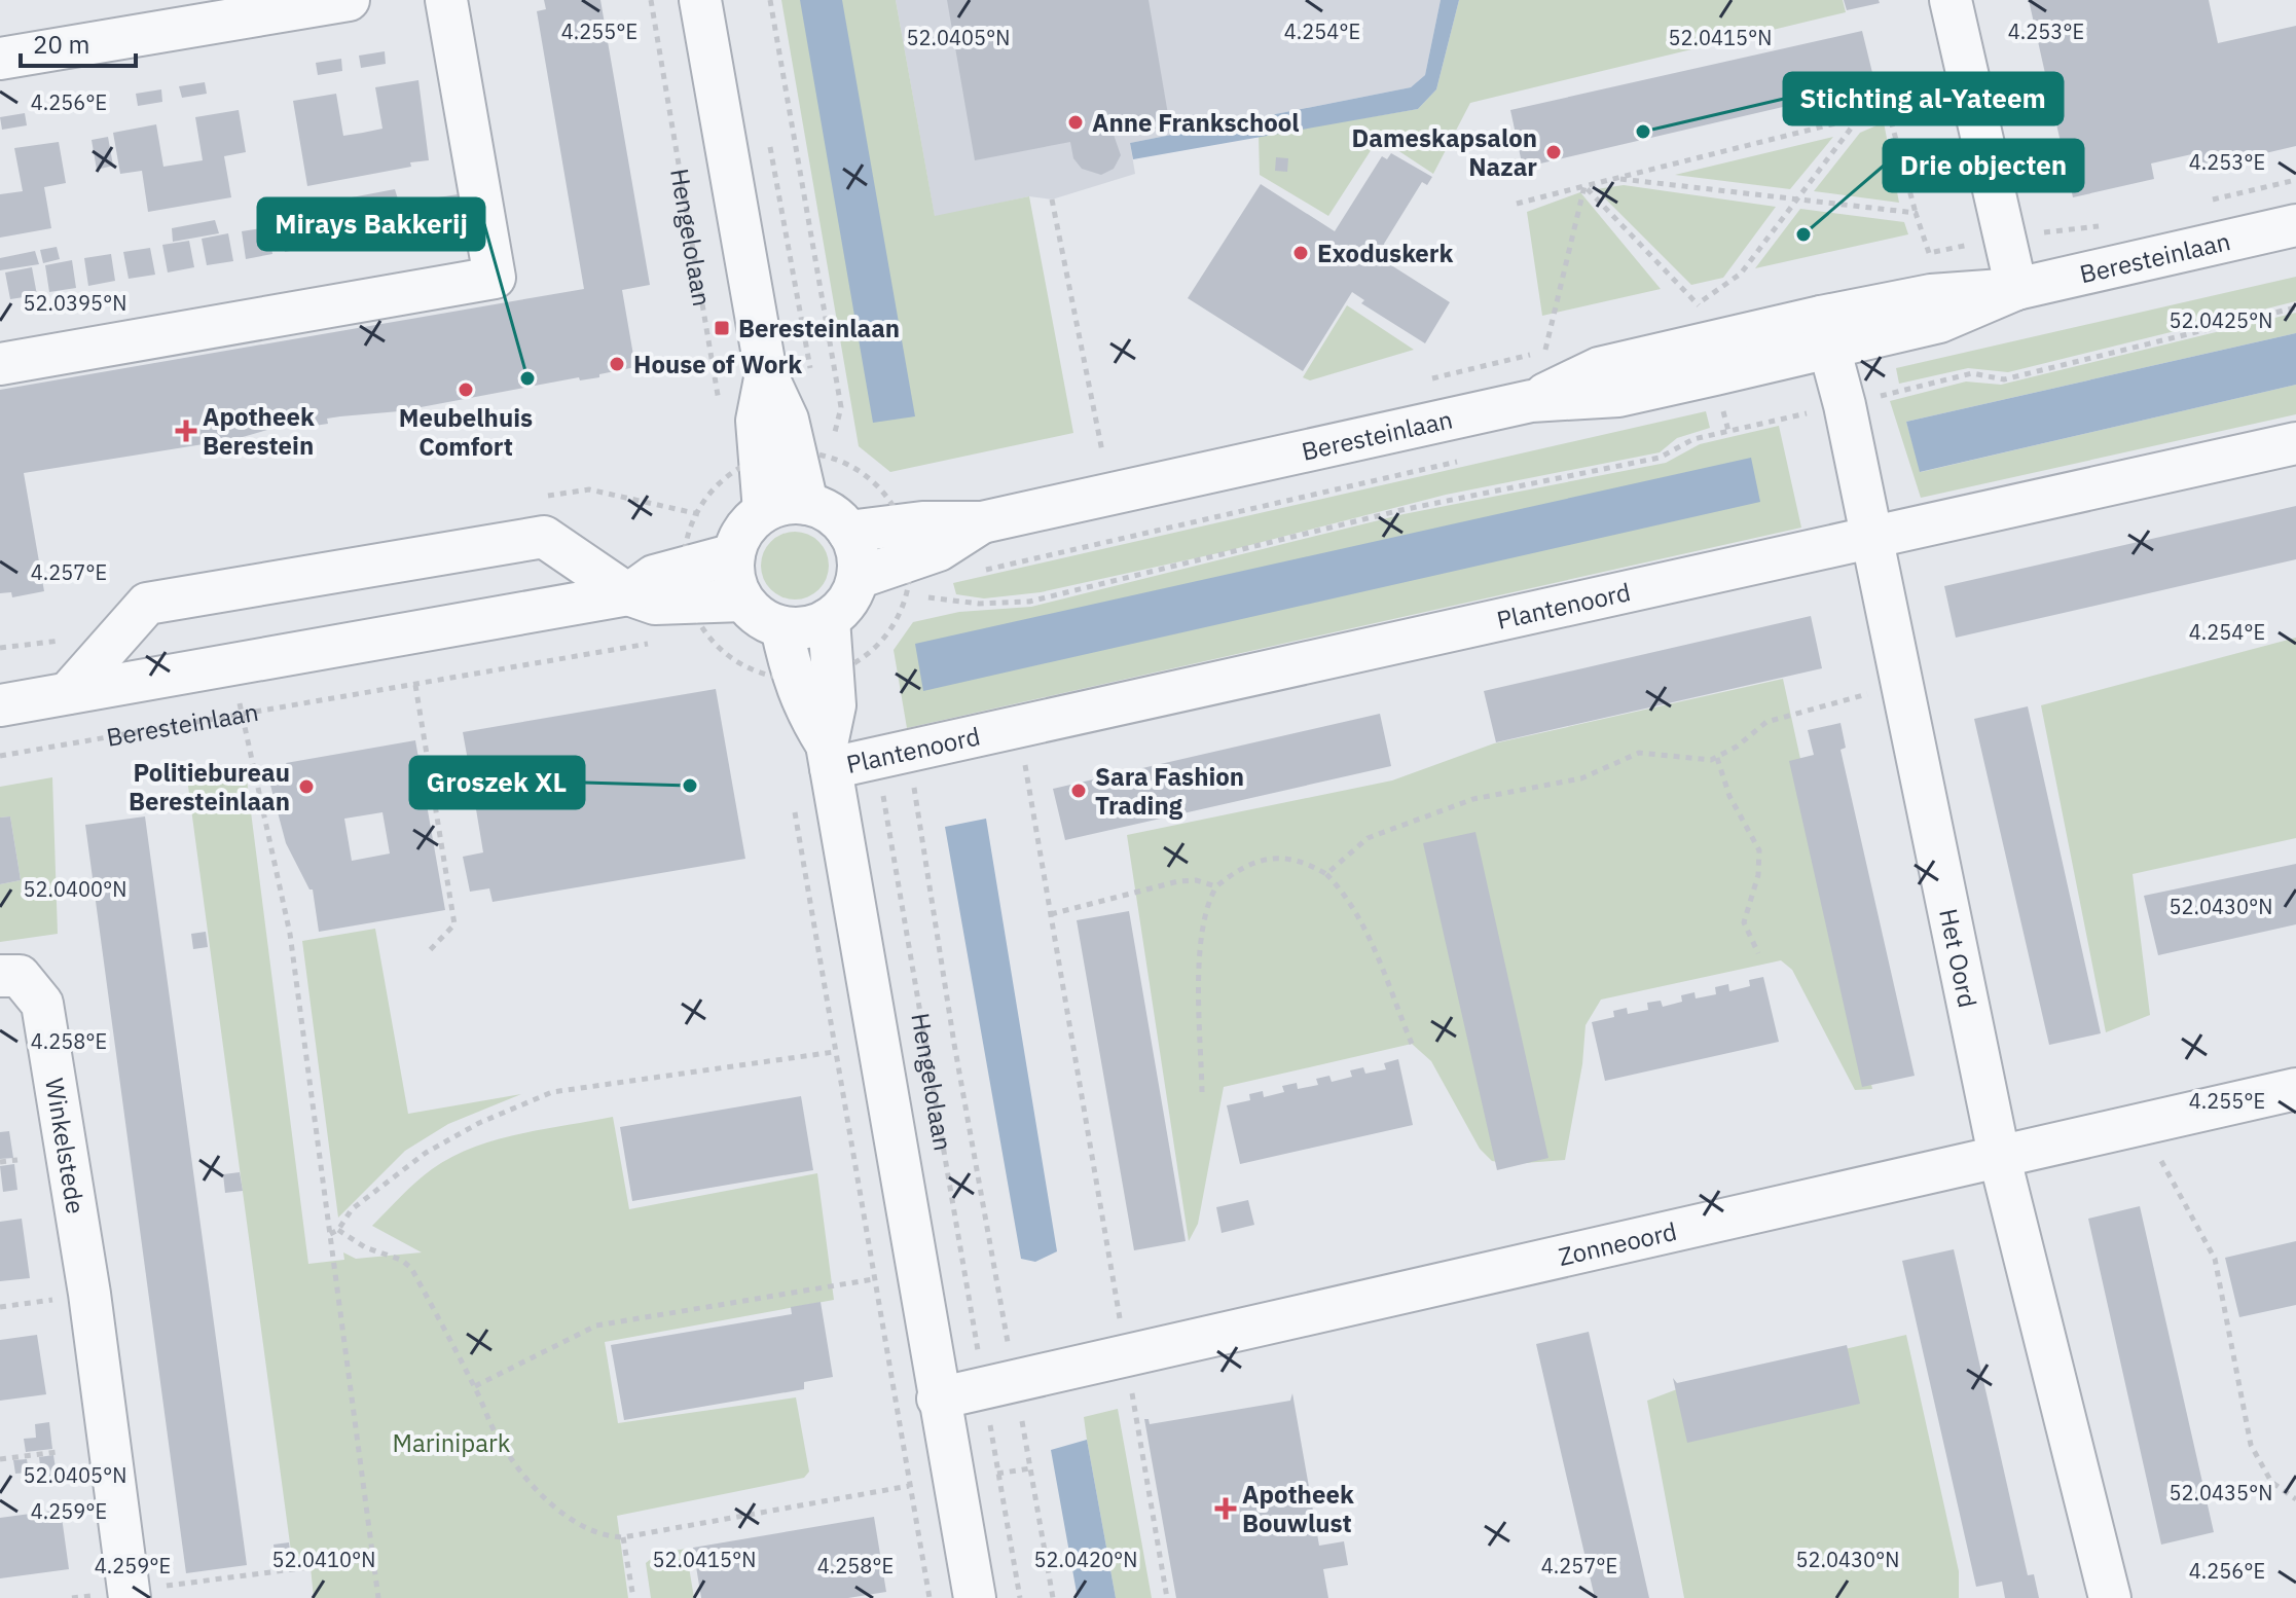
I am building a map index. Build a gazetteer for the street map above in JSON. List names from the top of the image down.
{
  "streets": {
    "street": [
      "Hengelolaan",
      "Beresteinlaan",
      "Plantenoord",
      "Het Oord",
      "Winkelstede",
      "Zonneoord"
    ]
  },
  "crossings": [
    ["Hengelolaan", "Beresteinlaan"],
    ["Hengelolaan", "Plantenoord"],
    ["Hengelolaan", "Zonneoord"],
    ["Beresteinlaan", "Het Oord"],
    ["Plantenoord", "Het Oord"],
    ["Het Oord", "Zonneoord"]
  ],
  "parks": ["Marinipark"],
  "places": {
    "other": [
      "Anne Frankschool",
      "Stichting al-Yateem",
      "Dameskapsalon Nazar",
      "Drie objecten",
      "Exoduskerk",
      "House of Work",
      "Mirays Bakkerij",
      "Meubelhuis Comfort",
      "Groszek XL",
      "Politiebureau Beresteinlaan",
      "Sara Fashion Trading"
    ],
    "transit": ["Beresteinlaan"],
    "health": ["Apotheek Berestein", "Apotheek Bouwlust"]
  },
  "scale_bar": "20 m",
  "coordinates": [
    "4.255°E",
    "4.253°E",
    "4.254°E",
    "52.0405°N",
    "52.0415°N",
    "4.256°E",
    "52.0395°N",
    "52.0425°N",
    "4.257°E",
    "52.0400°N",
    "52.0430°N",
    "4.258°E",
    "52.0435°N",
    "4.259°E",
    "52.0410°N",
    "52.0420°N"
  ]
}
